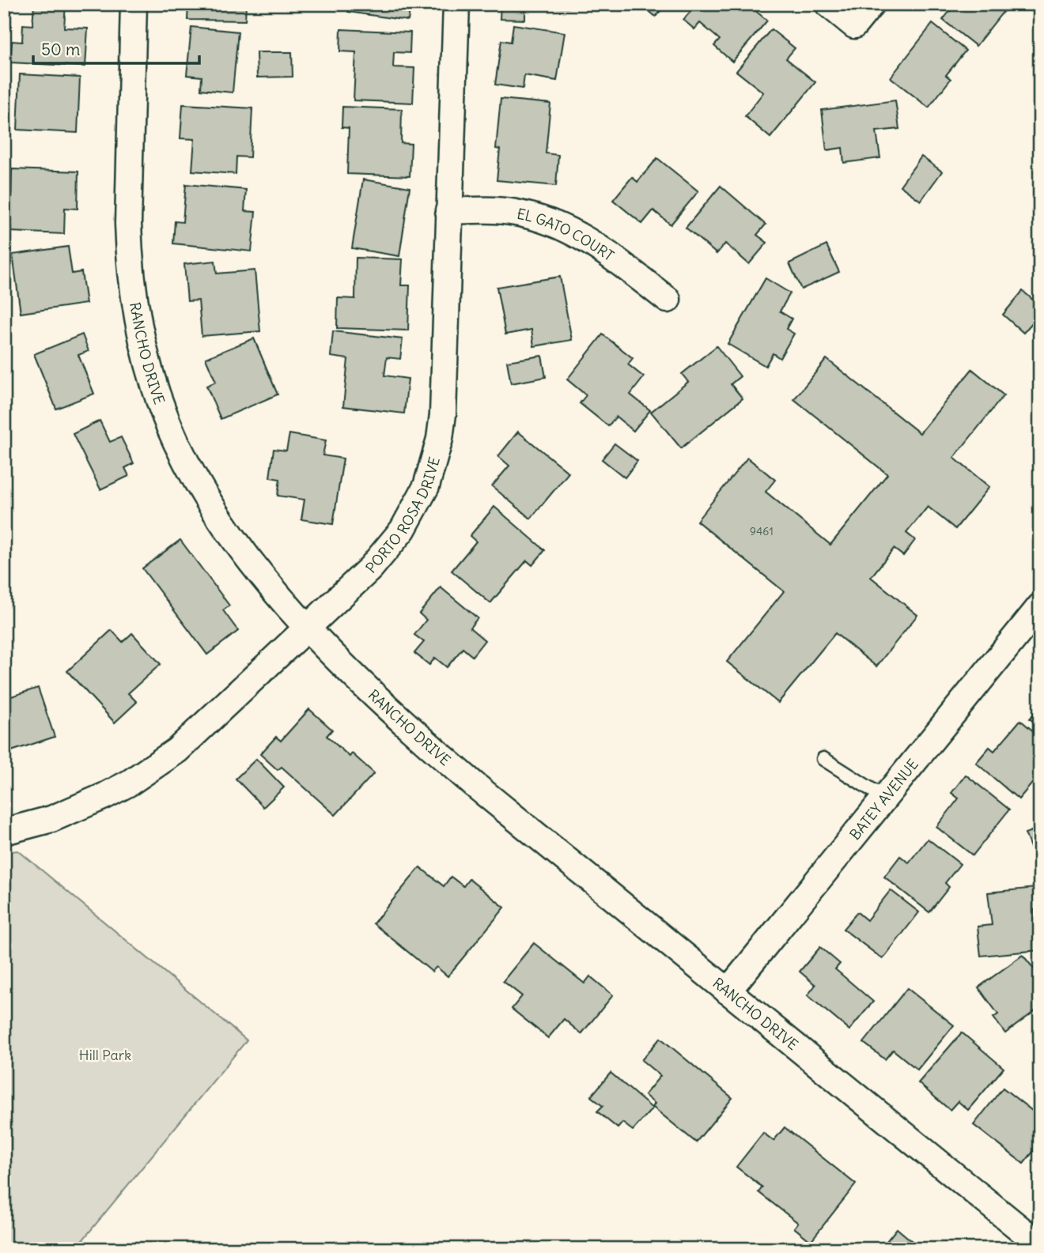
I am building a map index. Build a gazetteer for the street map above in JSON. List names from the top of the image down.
{
  "streets": {
    "street": [
      "EL GATO COURT",
      "RANCHO DRIVE",
      "PORTO ROSA DRIVE",
      "BATEY AVENUE"
    ]
  },
  "crossings": [
    ["EL GATO COURT", "PORTO ROSA DRIVE"],
    ["RANCHO DRIVE", "PORTO ROSA DRIVE"],
    ["RANCHO DRIVE", "BATEY AVENUE"]
  ],
  "parks": ["Hill Park"],
  "house_numbers": ["9461"],
  "scale_bar": "50 m"
}
